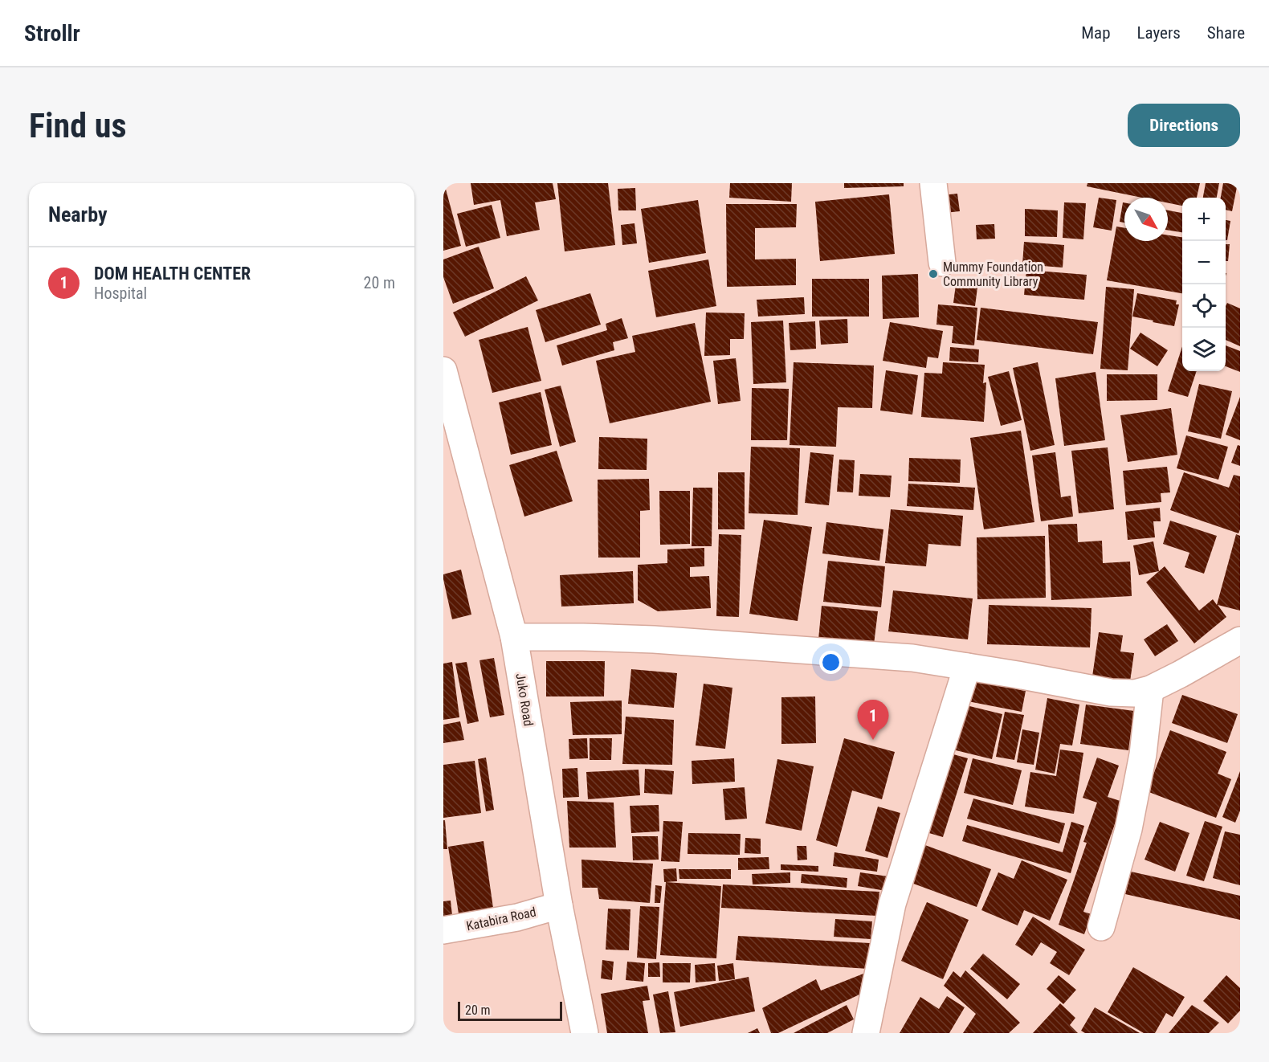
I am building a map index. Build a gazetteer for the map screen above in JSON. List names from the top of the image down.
{
  "streets": {
    "street": ["Juko Road", "Katabira Road"]
  },
  "crossings": [
    ["Juko Road", "Katabira Road"]
  ],
  "places": ["Mummy Foundation Community Library"],
  "scale_bar": "20 m",
  "north": "bottom right",
  "page": {
    "header": "Strollr",
    "nav": ["Map", "Layers", "Share"],
    "buttons": "Directions",
    "title": "Find us",
    "heading": "Nearby",
    "map_buttons": ["+", "−"],
    "list": [
      {
        "mark": "1",
        "name": "DOM HEALTH CENTER",
        "note": "Hospital",
        "value": "20 m"
      }
    ],
    "pins": "1",
    "scale": "20 m"
  }
}
